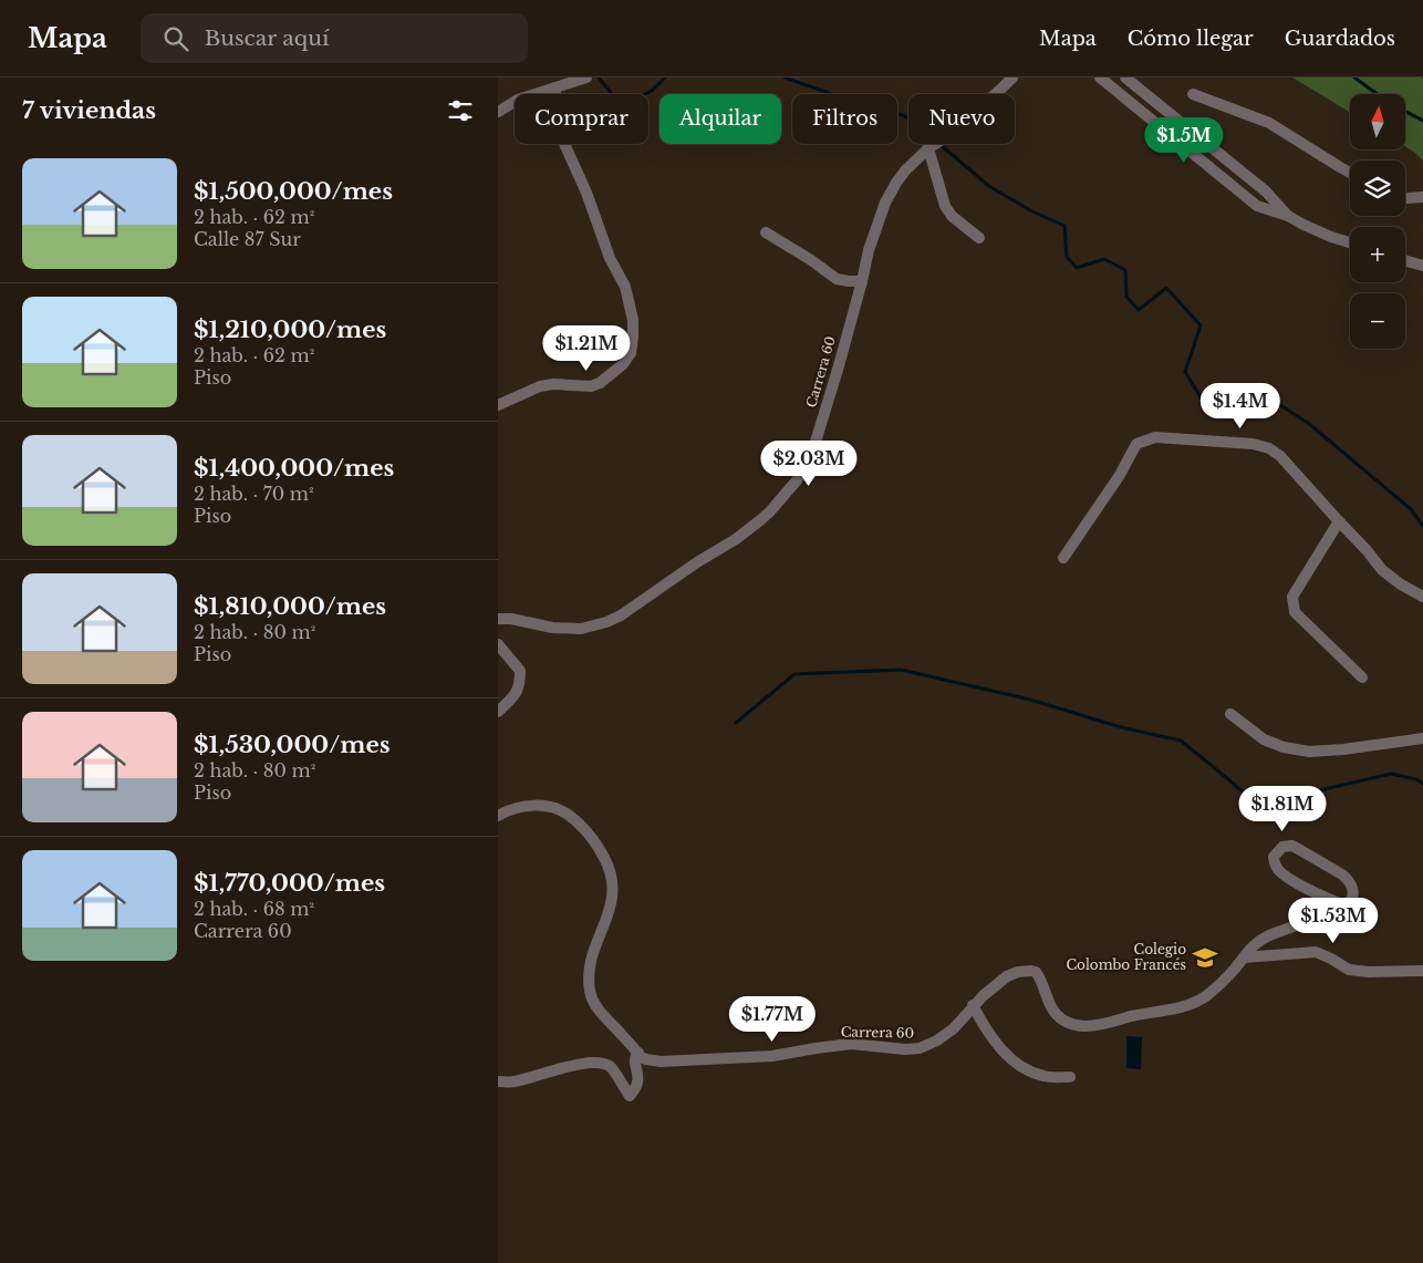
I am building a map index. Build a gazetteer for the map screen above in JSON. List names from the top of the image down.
{
  "streets": {
    "street": ["Carrera 60"]
  },
  "places": {
    "school or university": ["Colegio Colombo Francés"]
  },
  "north": "top",
  "page": {
    "header": "Mapa",
    "search": "Buscar aquí",
    "nav": ["Mapa", "Cómo llegar", "Guardados"],
    "heading": "7 viviendas",
    "map_buttons": ["+", "−"],
    "chip": [
      "Comprar",
      "Alquilar",
      "Filtros",
      "Nuevo"
    ],
    "price": [
      "$1.5M",
      "$1.21M",
      "$1.4M",
      "$2.03M",
      "$1.81M",
      "$1.53M",
      "$1.77M"
    ],
    "list": [
      {
        "name": "$1,500,000/mes",
        "note": "2 hab. · 62 m² · Calle 87 Sur"
      },
      {
        "name": "$1,210,000/mes",
        "note": "2 hab. · 62 m² · Piso"
      },
      {
        "name": "$1,400,000/mes",
        "note": "2 hab. · 70 m² · Piso"
      },
      {
        "name": "$1,810,000/mes",
        "note": "2 hab. · 80 m² · Piso"
      },
      {
        "name": "$1,530,000/mes",
        "note": "2 hab. · 80 m² · Piso"
      },
      {
        "name": "$1,770,000/mes",
        "note": "2 hab. · 68 m² · Carrera 60"
      }
    ]
  }
}
